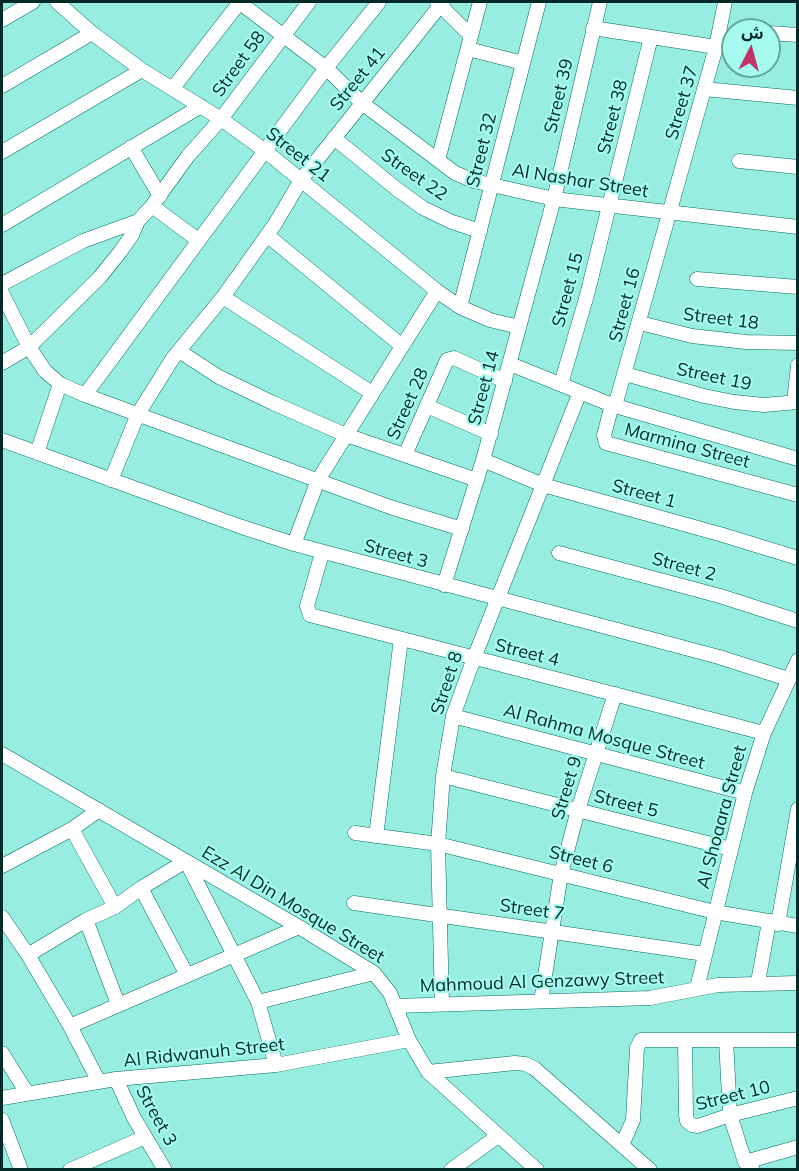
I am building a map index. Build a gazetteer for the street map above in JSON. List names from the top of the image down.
{
  "streets": {
    "street": [
      "Street 58",
      "Street 41",
      "Street 39",
      "Street 37",
      "Street 38",
      "Street 32",
      "Street 21",
      "Street 22",
      "Al Nashar Street",
      "Street 15",
      "Street 16",
      "Street 18",
      "Street 19",
      "Street 14",
      "Street 28",
      "Marmina Street",
      "Street 1",
      "Street 3",
      "Street 2",
      "Street 4",
      "Street 8",
      "Al Rahma Mosque Street",
      "Street 9",
      "Street 5",
      "Al Shoaara Street",
      "Street 6",
      "Ezz Al Din Mosque Street",
      "Street 7",
      "Mahmoud Al Genzawy Street",
      "Al Ridwanuh Street",
      "Street 10"
    ]
  },
  "crossings": [
    ["Street 58", "Street 21"],
    ["Street 58", "Al Nashar Street"],
    ["Street 41", "Street 21"],
    ["Street 41", "Street 22"],
    ["Street 41", "Al Nashar Street"],
    ["Street 41", "Street 3"],
    ["Street 39", "Al Nashar Street"],
    ["Street 39", "Street 14"],
    ["Street 37", "Al Nashar Street"],
    ["Street 37", "Street 16"],
    ["Street 38", "Al Nashar Street"],
    ["Street 38", "Street 15"],
    ["Street 32", "Street 21"],
    ["Street 32", "Street 22"],
    ["Street 32", "Al Nashar Street"],
    ["Street 21", "Street 14"],
    ["Al Nashar Street", "Street 15"],
    ["Al Nashar Street", "Street 16"],
    ["Al Nashar Street", "Street 14"],
    ["Street 16", "Street 18"],
    ["Street 16", "Street 19"],
    ["Street 16", "Marmina Street"],
    ["Street 14", "Street 28"],
    ["Street 14", "Street 1"],
    ["Street 14", "Street 3"],
    ["Street 1", "Street 8"],
    ["Street 3", "Street 4"],
    ["Street 3", "Street 8"],
    ["Street 3", "Al Shoaara Street"],
    ["Street 3", "Al Ridwanuh Street"],
    ["Street 4", "Street 8"],
    ["Street 4", "Street 9"],
    ["Street 4", "Al Shoaara Street"],
    ["Street 8", "Al Rahma Mosque Street"],
    ["Street 8", "Street 5"],
    ["Street 8", "Street 6"],
    ["Street 8", "Street 7"],
    ["Street 8", "Mahmoud Al Genzawy Street"],
    ["Al Rahma Mosque Street", "Street 9"],
    ["Al Rahma Mosque Street", "Al Shoaara Street"],
    ["Street 9", "Street 5"],
    ["Street 9", "Street 6"],
    ["Street 9", "Street 7"],
    ["Street 9", "Mahmoud Al Genzawy Street"],
    ["Street 5", "Al Shoaara Street"],
    ["Al Shoaara Street", "Street 6"],
    ["Al Shoaara Street", "Street 7"],
    ["Al Shoaara Street", "Mahmoud Al Genzawy Street"],
    ["Ezz Al Din Mosque Street", "Mahmoud Al Genzawy Street"],
    ["Ezz Al Din Mosque Street", "Al Ridwanuh Street"]
  ],
  "north": "top"
}
